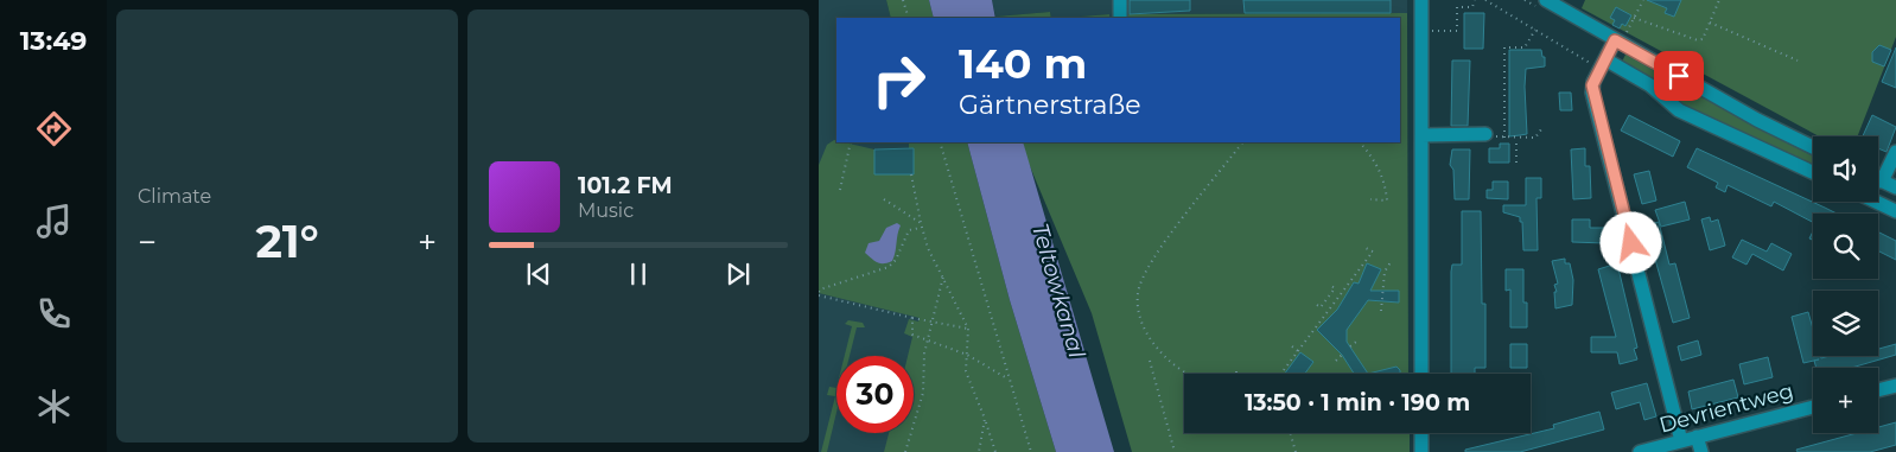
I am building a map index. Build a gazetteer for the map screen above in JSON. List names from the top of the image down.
{
  "streets": {
    "street": ["Devrientweg"]
  },
  "water": ["Teltowkanal"],
  "page": {
    "tabs": "13:49",
    "tile": "Climate",
    "turn": ["140 m", "Gärtnerstraße"],
    "map_buttons": "+",
    "song": ["101.2 FM", "Music"],
    "heat": ["−", "21°", "+"],
    "limit": "30",
    "trip": "13:50 · 1 min · 190 m"
  }
}
